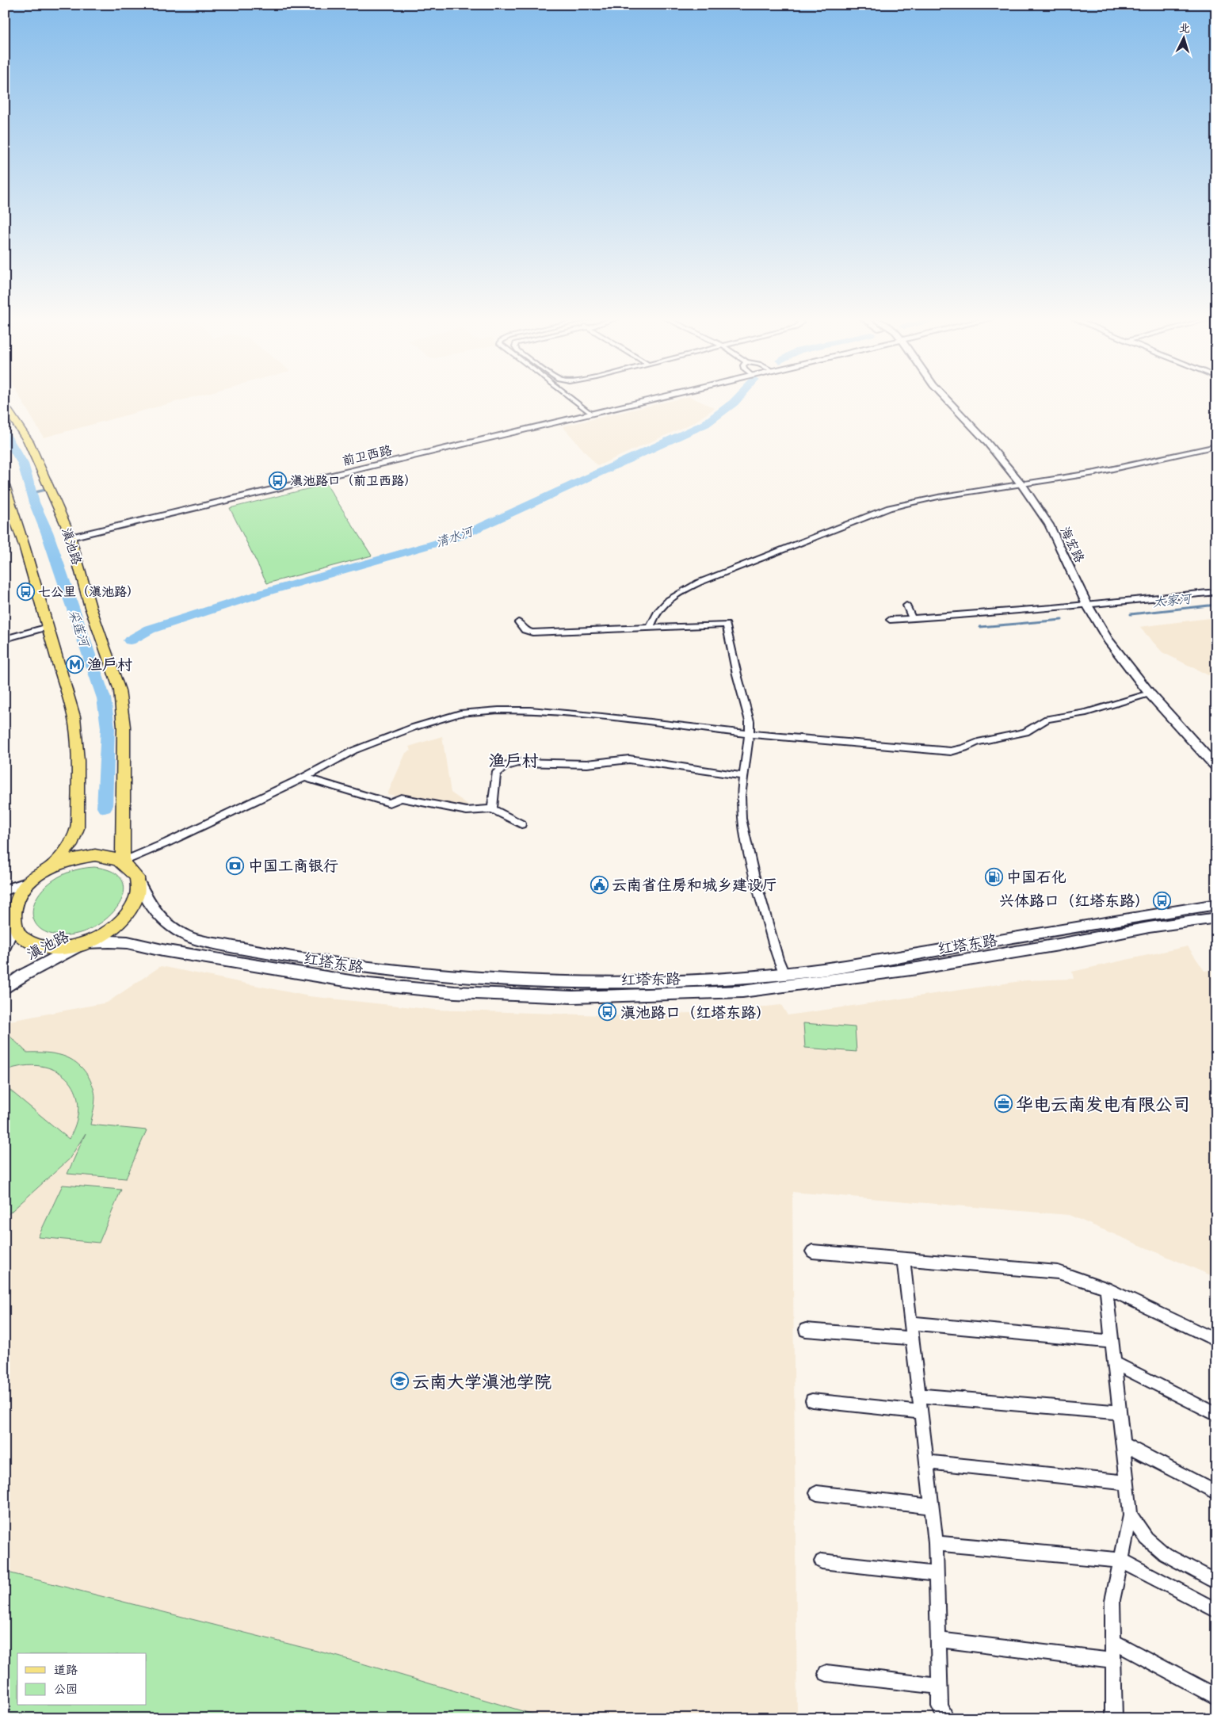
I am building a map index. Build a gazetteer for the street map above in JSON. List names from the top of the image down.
{
  "streets": {
    "main road": [
      "前卫西路",
      "海宏路",
      "滇池路",
      "红塔东路"
    ]
  },
  "crossings": [
    ["前卫西路", "滇池路"],
    ["滇池路", "红塔东路"]
  ],
  "districts": ["渔户村"],
  "water": ["清水河", "太家河", "采莲河"],
  "places": {
    "bus stop": [
      "滇池路口（前卫西路）",
      "七公里（滇池路）",
      "兴体路口（红塔东路）",
      "滇池路口（红塔东路）"
    ],
    "metro station": ["渔户村"],
    "bank": ["中国工商银行"],
    "fuel station": ["中国石化"],
    "public building": ["云南省住房和城乡建设厅"],
    "office": ["华电云南发电有限公司"],
    "school or university": ["云南大学滇池学院"]
  },
  "legend": ["道路", "公园"],
  "north": "top"
}
